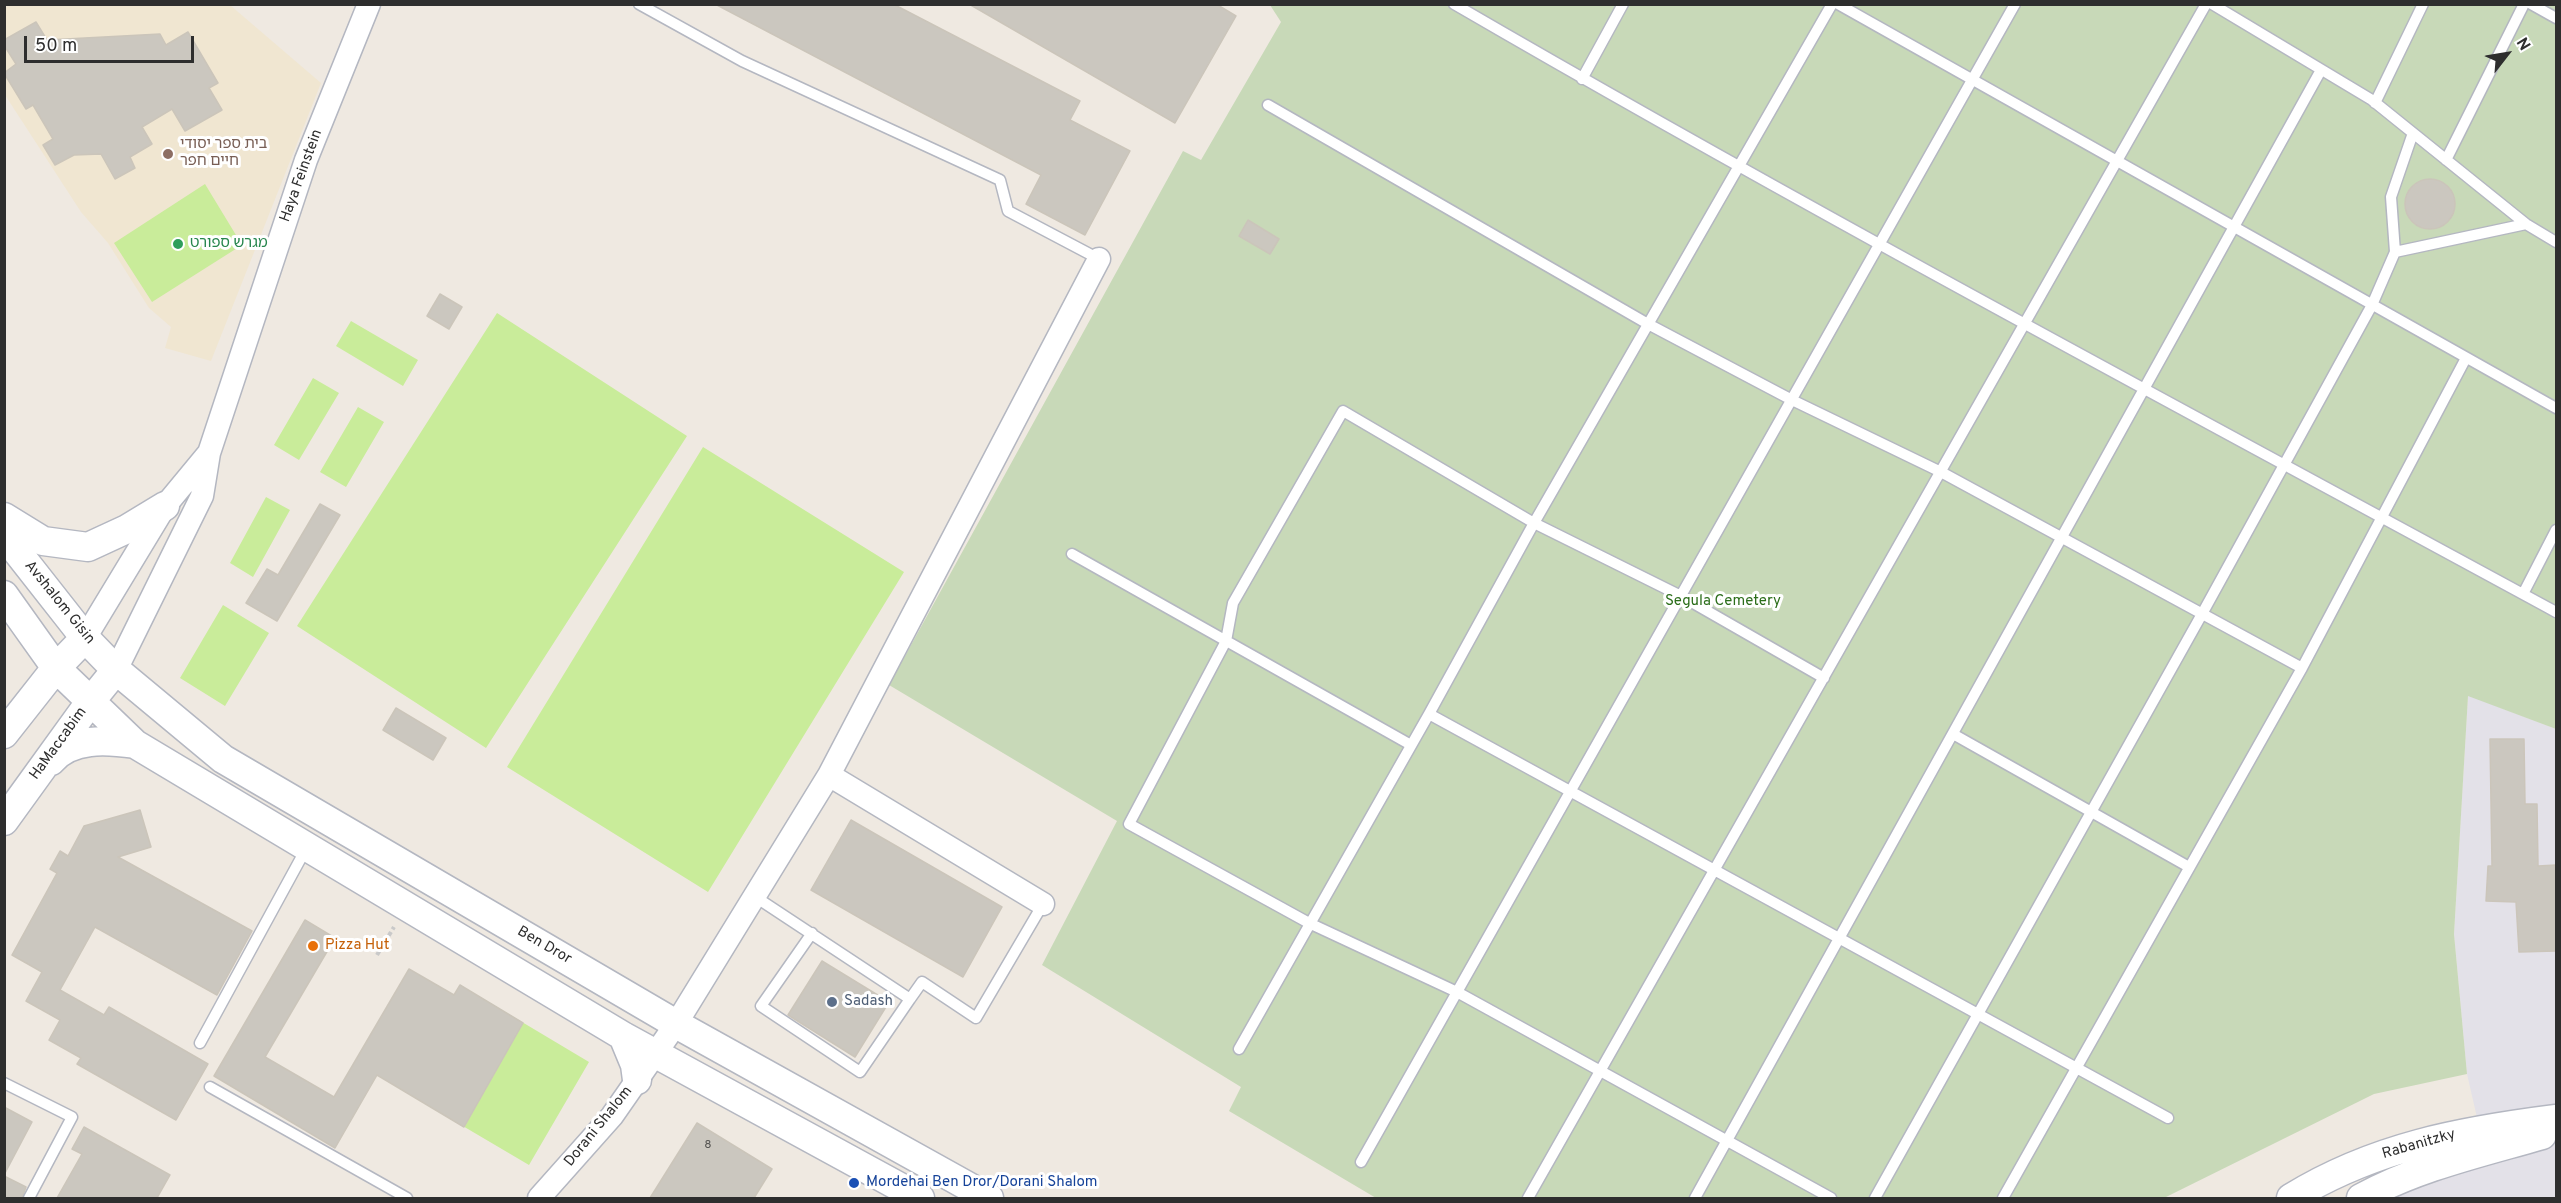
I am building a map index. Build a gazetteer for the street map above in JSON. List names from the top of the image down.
{
  "streets": {
    "street": [
      "Haya Feinstein",
      "Avshalom Gisin",
      "HaMaccabim",
      "Ben Dror",
      "Dorani Shalom",
      "Rabanitzky"
    ]
  },
  "crossings": [
    ["Haya Feinstein", "Avshalom Gisin"],
    ["Haya Feinstein", "HaMaccabim"],
    ["Haya Feinstein", "Ben Dror"],
    ["Avshalom Gisin", "HaMaccabim"],
    ["Avshalom Gisin", "Ben Dror"],
    ["HaMaccabim", "Ben Dror"],
    ["Ben Dror", "Dorani Shalom"]
  ],
  "parks": ["Segula Cemetery"],
  "places": [
    "בית ספר יסודי חיים חפר",
    "מגרש ספורט",
    "Pizza Hut",
    "Sadash",
    "Mordehai Ben Dror/Dorani Shalom"
  ],
  "house_numbers": ["8"],
  "scale_bar": "50 m",
  "north": "top right"
}
